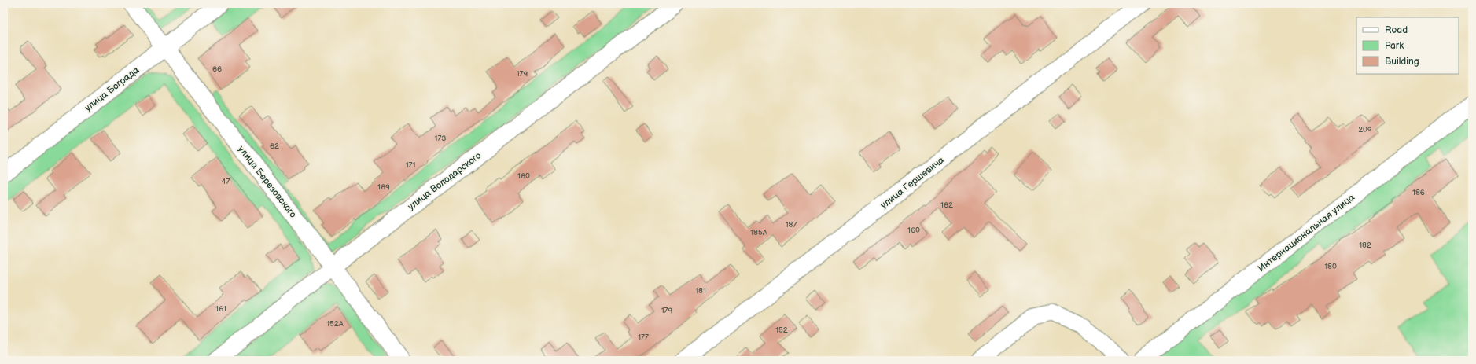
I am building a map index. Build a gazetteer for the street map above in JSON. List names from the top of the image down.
{
  "streets": {
    "street": [
      "улица Бограда",
      "улица Володарского",
      "улица Березовского",
      "улица Гершевича",
      "Интернациональная улица"
    ]
  },
  "crossings": [
    ["улица Бограда", "улица Березовского"],
    ["улица Володарского", "улица Березовского"]
  ],
  "house_numbers": [
    "66",
    "179",
    "209",
    "173",
    "62",
    "171",
    "160",
    "47",
    "169",
    "186",
    "162",
    "187",
    "160",
    "185А",
    "182",
    "180",
    "181",
    "161",
    "179",
    "152А",
    "152",
    "177"
  ],
  "legend": ["Road", "Park", "Building"]
}
